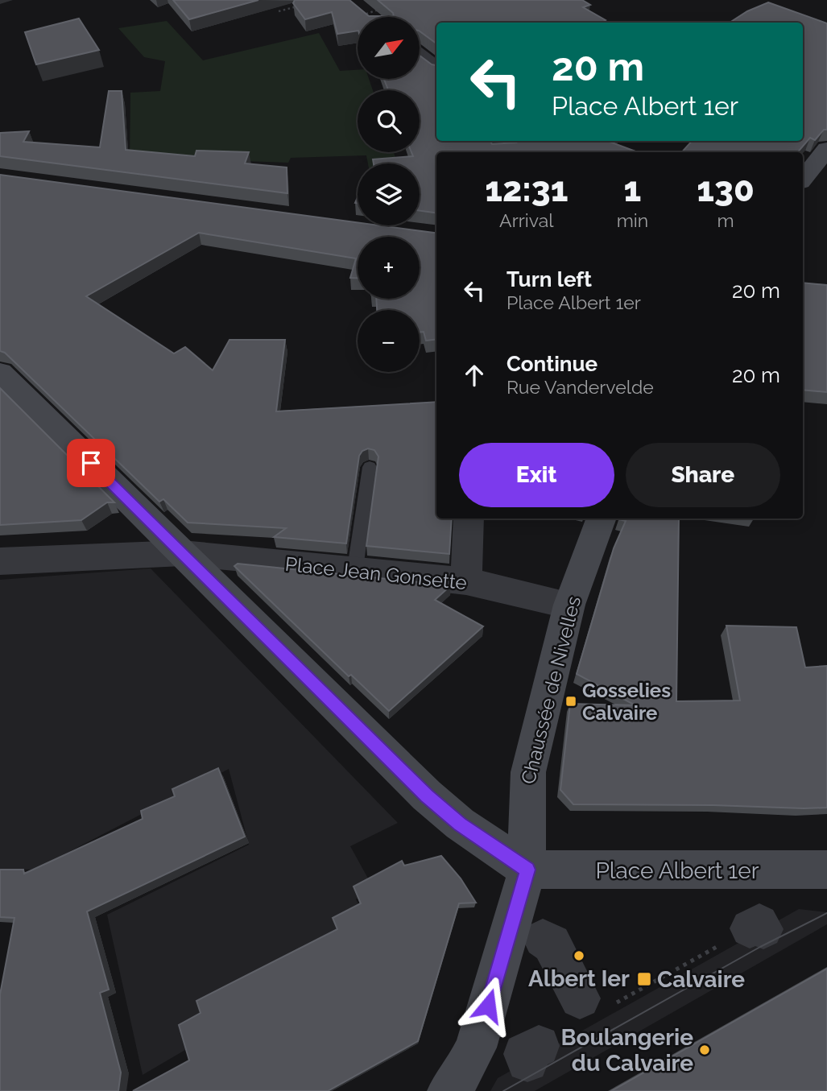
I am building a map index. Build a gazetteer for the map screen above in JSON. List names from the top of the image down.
{
  "streets": {
    "main road": ["Chaussée de Nivelles", "Place Albert 1er"],
    "street": ["Place Jean Gonsette"]
  },
  "crossings": [
    ["Place Jean Gonsette", "Chaussée de Nivelles"],
    ["Chaussée de Nivelles", "Place Albert 1er"]
  ],
  "places": {
    "transit": ["Gosselies Calvaire", "Calvaire"],
    "other": ["Albert Ier", "Boulangerie du Calvaire"]
  },
  "north": "top right",
  "page": {
    "map_buttons": ["+", "−"],
    "turn": ["20 m", "Place Albert 1er"],
    "eta": [
      "12:31",
      "Arrival",
      "1",
      "min",
      "130",
      "m"
    ],
    "list": [
      {
        "name": "Turn left",
        "note": "Place Albert 1er",
        "value": "20 m"
      },
      {
        "name": "Continue",
        "note": "Rue Vandervelde",
        "value": "20 m"
      }
    ],
    "buttons": ["Exit", "Share"]
  }
}
